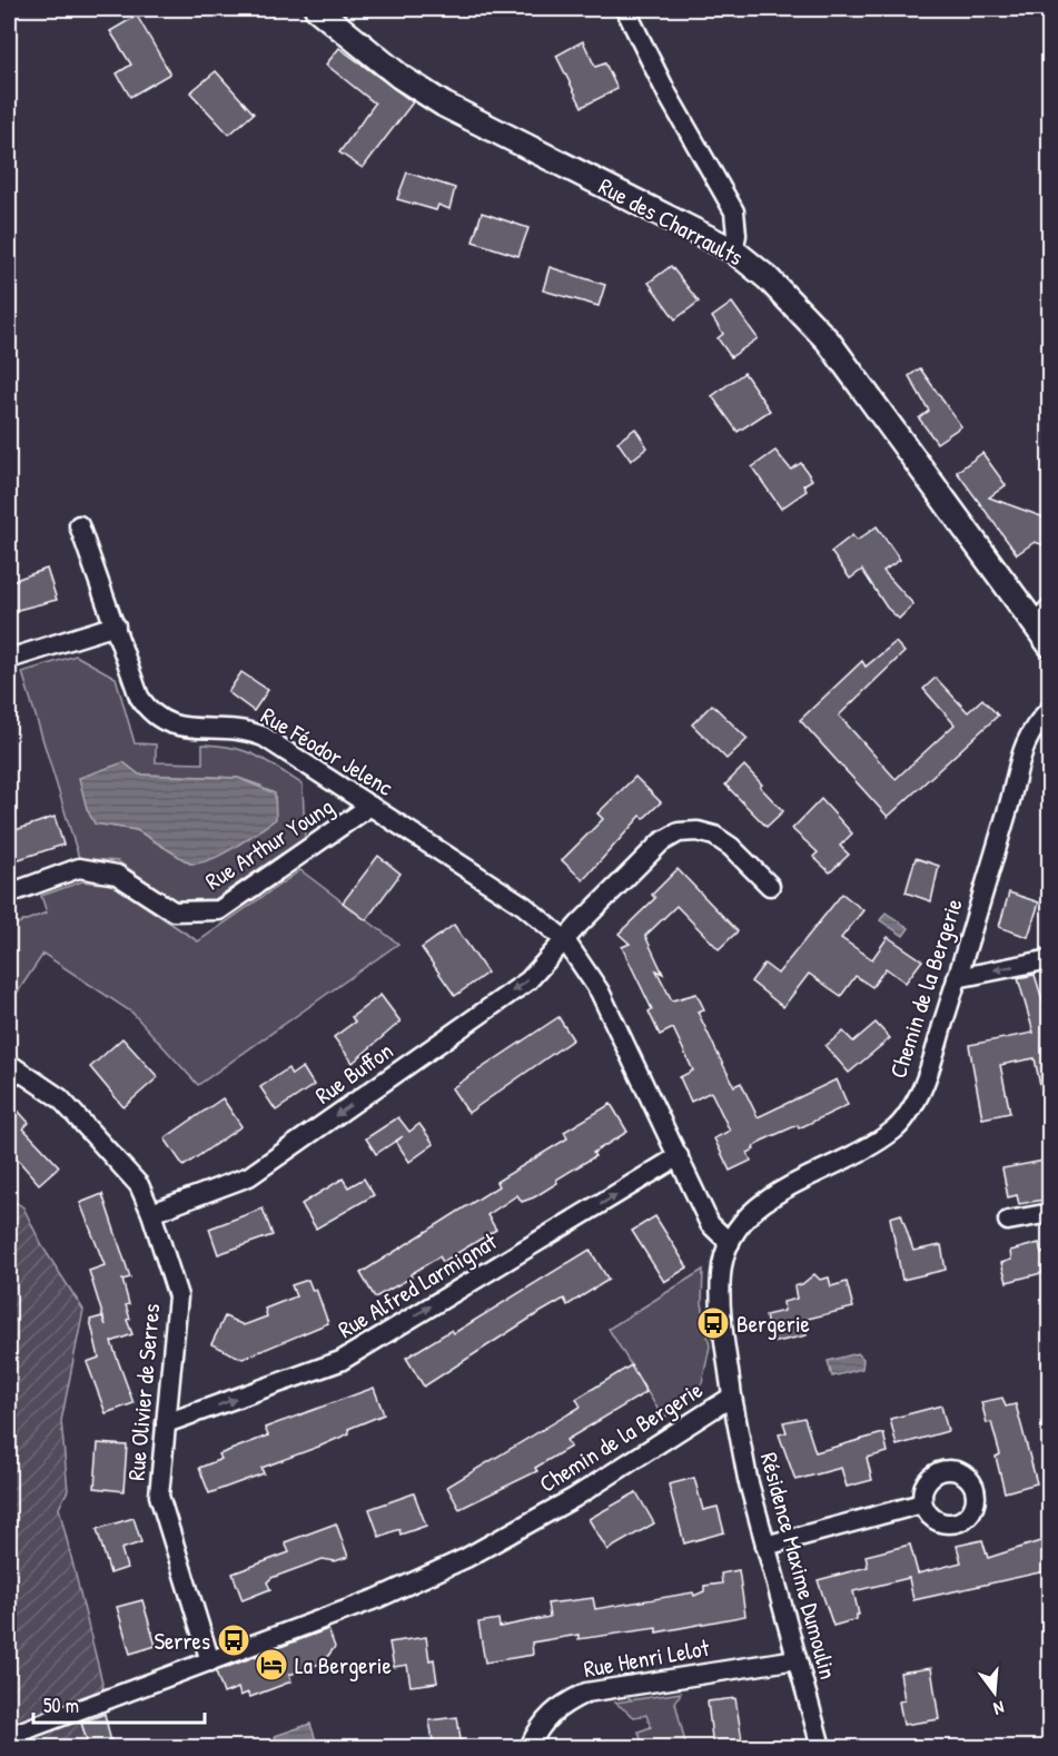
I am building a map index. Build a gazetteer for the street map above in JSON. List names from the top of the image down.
{
  "streets": {
    "street": [
      "Rue des Charraults",
      "Rue Féodor Jelenc",
      "Rue Arthur Young",
      "Chemin de la Bergerie",
      "Rue Buffon",
      "Rue Alfred Larmignat",
      "Rue Olivier de Serres",
      "Résidence Maxime Dumoulin",
      "Rue Henri Lelot"
    ]
  },
  "crossings": [
    ["Rue Féodor Jelenc", "Rue Arthur Young"],
    ["Rue Féodor Jelenc", "Chemin de la Bergerie"],
    ["Rue Féodor Jelenc", "Rue Buffon"],
    ["Rue Féodor Jelenc", "Rue Alfred Larmignat"],
    ["Chemin de la Bergerie", "Rue Olivier de Serres"],
    ["Chemin de la Bergerie", "Résidence Maxime Dumoulin"],
    ["Rue Buffon", "Rue Olivier de Serres"],
    ["Rue Alfred Larmignat", "Rue Olivier de Serres"],
    ["Résidence Maxime Dumoulin", "Rue Henri Lelot"]
  ],
  "one_way": ["Rue Buffon", "Rue Alfred Larmignat"],
  "places": {
    "bus stop": ["Bergerie", "Serres"],
    "hotel": ["La Bergerie"]
  },
  "scale_bar": "50 m",
  "north": "bottom"
}
